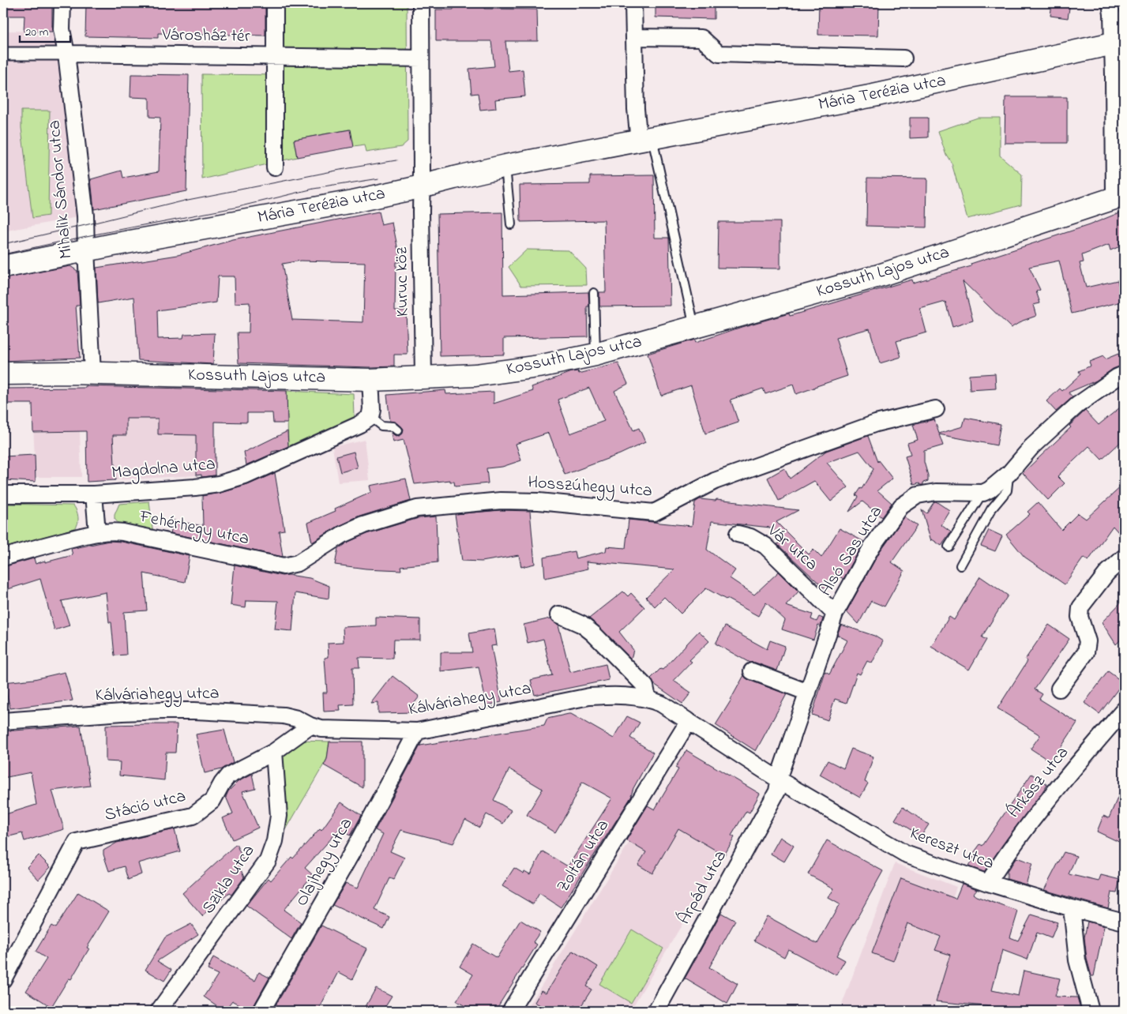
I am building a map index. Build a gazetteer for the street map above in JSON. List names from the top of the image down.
{
  "streets": {
    "main road": ["Mária Terézia utca", "Kossuth Lajos utca"],
    "street": [
      "Városház tér",
      "Mihalik Sándor utca",
      "Kuruc köz",
      "Magdolna utca",
      "Hosszúhegy utca",
      "Fehérhegy utca",
      "Vár utca",
      "Alsó Sas utca",
      "Kálváriahegy utca",
      "Árkász utca",
      "Stáció utca",
      "Kereszt utca",
      "Zoltán utca",
      "Olajhegy utca",
      "Szikla utca",
      "Árpád utca"
    ]
  },
  "crossings": [
    ["Városház tér", "Mihalik Sándor utca"],
    ["Mária Terézia utca", "Mihalik Sándor utca"],
    ["Mária Terézia utca", "Kuruc köz"],
    ["Mihalik Sándor utca", "Kossuth Lajos utca"],
    ["Kossuth Lajos utca", "Kuruc köz"],
    ["Hosszúhegy utca", "Fehérhegy utca"],
    ["Vár utca", "Alsó Sas utca"],
    ["Alsó Sas utca", "Kálváriahegy utca"],
    ["Alsó Sas utca", "Kereszt utca"],
    ["Alsó Sas utca", "Árpád utca"],
    ["Kálváriahegy utca", "Stáció utca"],
    ["Kálváriahegy utca", "Kereszt utca"],
    ["Kálváriahegy utca", "Zoltán utca"],
    ["Kálváriahegy utca", "Olajhegy utca"],
    ["Kálváriahegy utca", "Árpád utca"],
    ["Árkász utca", "Kereszt utca"],
    ["Stáció utca", "Szikla utca"],
    ["Kereszt utca", "Árpád utca"]
  ],
  "scale_bar": "20 m"
}
